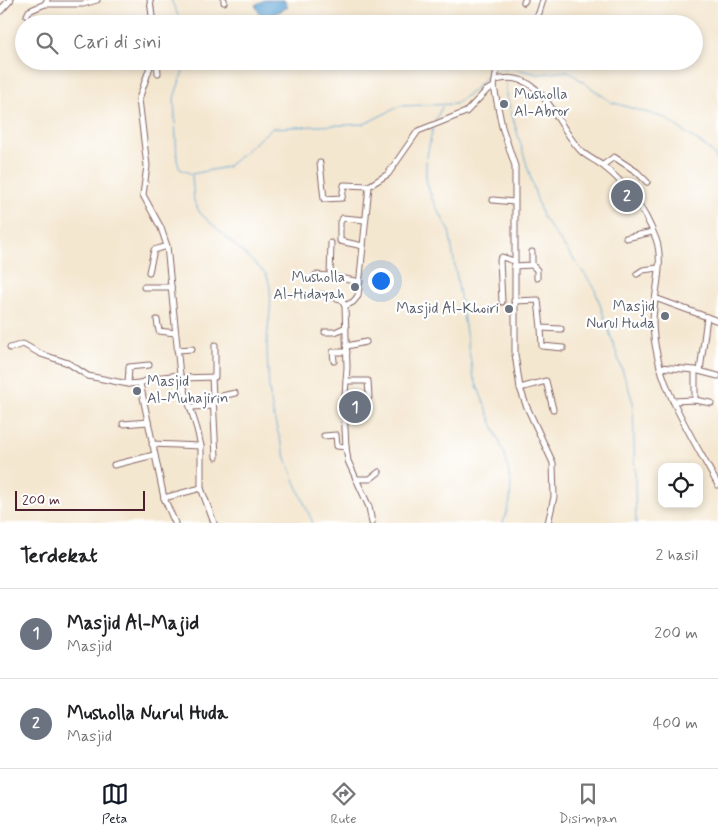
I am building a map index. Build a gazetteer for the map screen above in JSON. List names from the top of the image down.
{
  "places": [
    "Musholla Al-Abror",
    "Musholla Al-Hidayah",
    "Masjid Al-Khoiri",
    "Masjid Nurul Huda",
    "Masjid Al-Muhajirin"
  ],
  "scale_bar": "200 m",
  "page": {
    "search": "Cari di sini",
    "pins": ["2", "1"],
    "scale": "200 m",
    "heading": ["Terdekat", "2 hasil"],
    "list": [
      {
        "mark": "1",
        "name": "Masjid Al-Majid",
        "note": "Masjid",
        "value": "200 m"
      },
      {
        "mark": "2",
        "name": "Musholla Nurul Huda",
        "note": "Masjid",
        "value": "400 m"
      }
    ],
    "nav": ["Peta", "Rute", "Disimpan"]
  }
}
